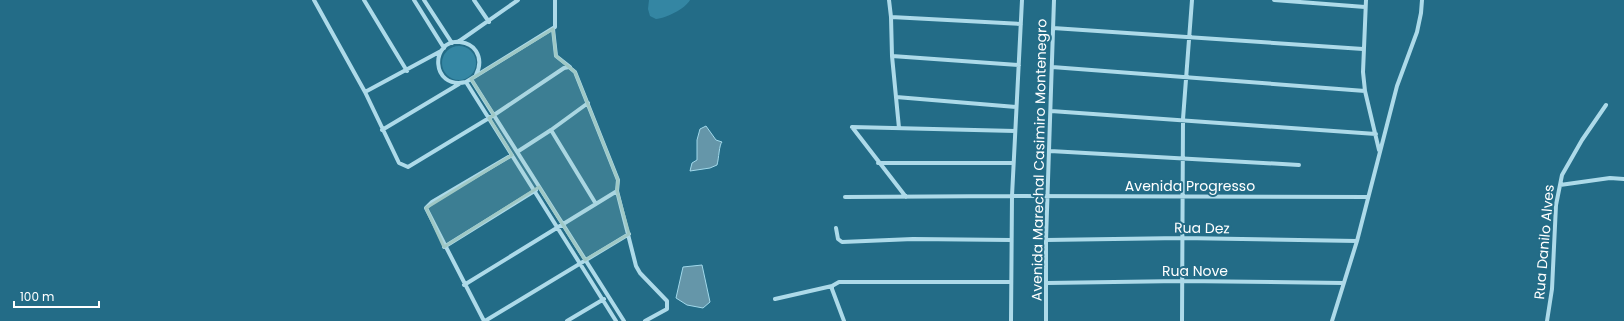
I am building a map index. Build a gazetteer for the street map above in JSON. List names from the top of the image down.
{
  "streets": {
    "street": [
      "Avenida Marechal Casimiro Montenegro",
      "Avenida Progresso",
      "Rua Dez",
      "Rua Danilo Alves",
      "Rua Nove"
    ]
  },
  "crossings": [
    ["Avenida Marechal Casimiro Montenegro", "Avenida Progresso"],
    ["Avenida Marechal Casimiro Montenegro", "Rua Dez"],
    ["Avenida Marechal Casimiro Montenegro", "Rua Nove"]
  ],
  "scale_bar": "100 m"
}
